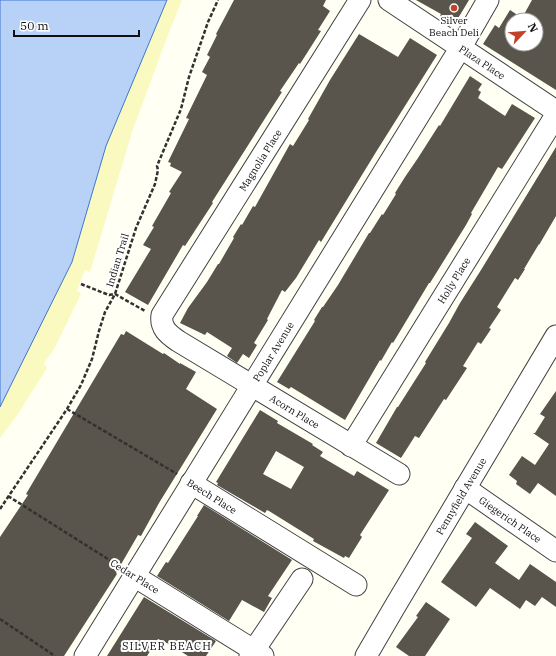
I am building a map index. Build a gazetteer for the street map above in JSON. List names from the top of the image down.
{
  "streets": {
    "street": [
      "Plaza Place",
      "Magnolia Place",
      "Holly Place",
      "Poplar Avenue",
      "Acorn Place",
      "Beech Place",
      "Pennyfield Avenue",
      "Giegerich Place",
      "Cedar Place"
    ],
    "path": ["Indian Trail"]
  },
  "crossings": [
    ["Plaza Place", "Poplar Avenue"],
    ["Magnolia Place", "Acorn Place"],
    ["Indian Trail", "Beech Place"],
    ["Indian Trail", "Cedar Place"],
    ["Holly Place", "Acorn Place"],
    ["Poplar Avenue", "Acorn Place"],
    ["Poplar Avenue", "Beech Place"],
    ["Poplar Avenue", "Cedar Place"],
    ["Pennyfield Avenue", "Giegerich Place"]
  ],
  "districts": ["SILVER BEACH"],
  "places": ["Silver Beach Deli"],
  "scale_bar": "50 m",
  "north": "top right"
}
